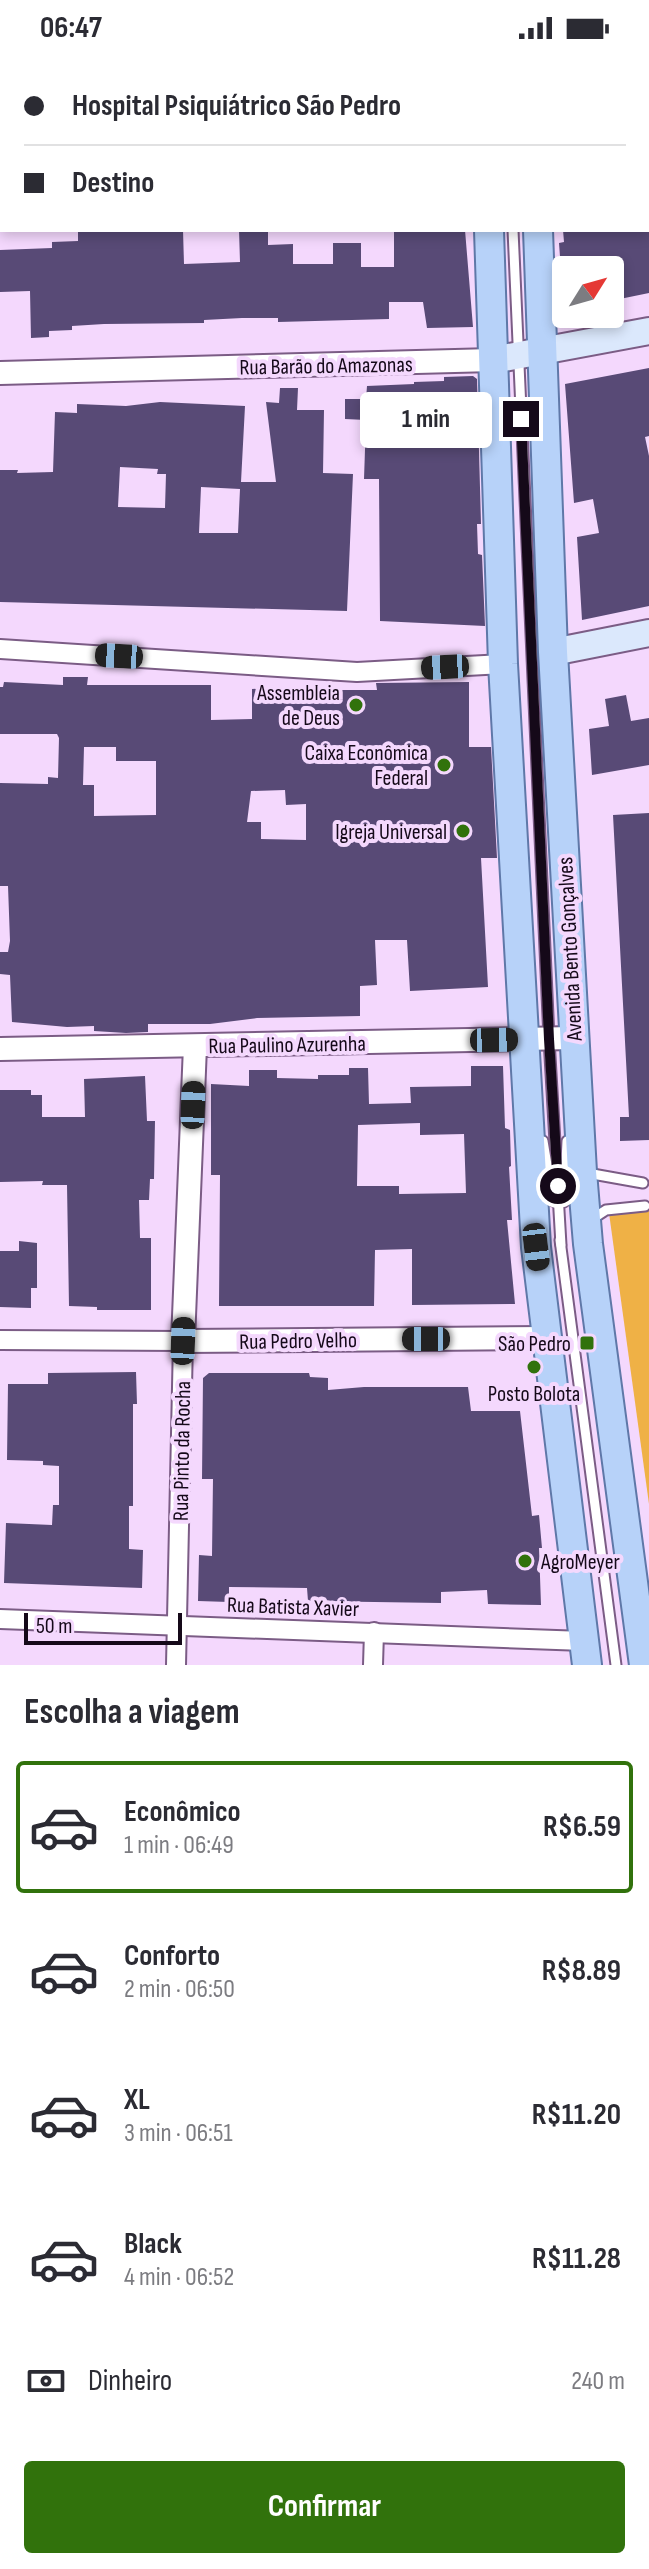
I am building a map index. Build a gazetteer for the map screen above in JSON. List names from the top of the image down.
{
  "streets": {
    "main road": ["Rua Barão do Amazonas", "Avenida Bento Gonçalves"],
    "street": [
      "Rua Paulino Azurenha",
      "Rua Pedro Velho",
      "Rua Pinto da Rocha",
      "Rua Batista Xavier"
    ]
  },
  "crossings": [
    ["Rua Barão do Amazonas", "Avenida Bento Gonçalves"],
    ["Avenida Bento Gonçalves", "Rua Paulino Azurenha"],
    ["Avenida Bento Gonçalves", "Rua Pedro Velho"],
    ["Avenida Bento Gonçalves", "Rua Batista Xavier"],
    ["Rua Paulino Azurenha", "Rua Pinto da Rocha"],
    ["Rua Pedro Velho", "Rua Pinto da Rocha"],
    ["Rua Pinto da Rocha", "Rua Batista Xavier"]
  ],
  "places": {
    "other": [
      "Assembleia de Deus",
      "Caixa Econômica Federal",
      "Igreja Universal",
      "Posto Bolota",
      "AgroMeyer"
    ],
    "transit": ["São Pedro"]
  },
  "scale_bar": "50 m",
  "north": "top right",
  "page": {
    "status": "06:47",
    "banner": ["Hospital Psiquiátrico São Pedro", "Destino"],
    "bubble": "1 min",
    "scale": "50 m",
    "heading": "Escolha a viagem",
    "list": [
      {
        "name": "Econômico",
        "note": "1 min · 06:49",
        "value": "R$6.59"
      },
      {
        "name": "Conforto",
        "note": "2 min · 06:50",
        "value": "R$8.89"
      },
      {
        "name": "XL",
        "note": "3 min · 06:51",
        "value": "R$11.20"
      },
      {
        "name": "Black",
        "note": "4 min · 06:52",
        "value": "R$11.28"
      }
    ],
    "pay": ["Dinheiro", "240 m"],
    "buttons": "Confirmar"
  }
}
